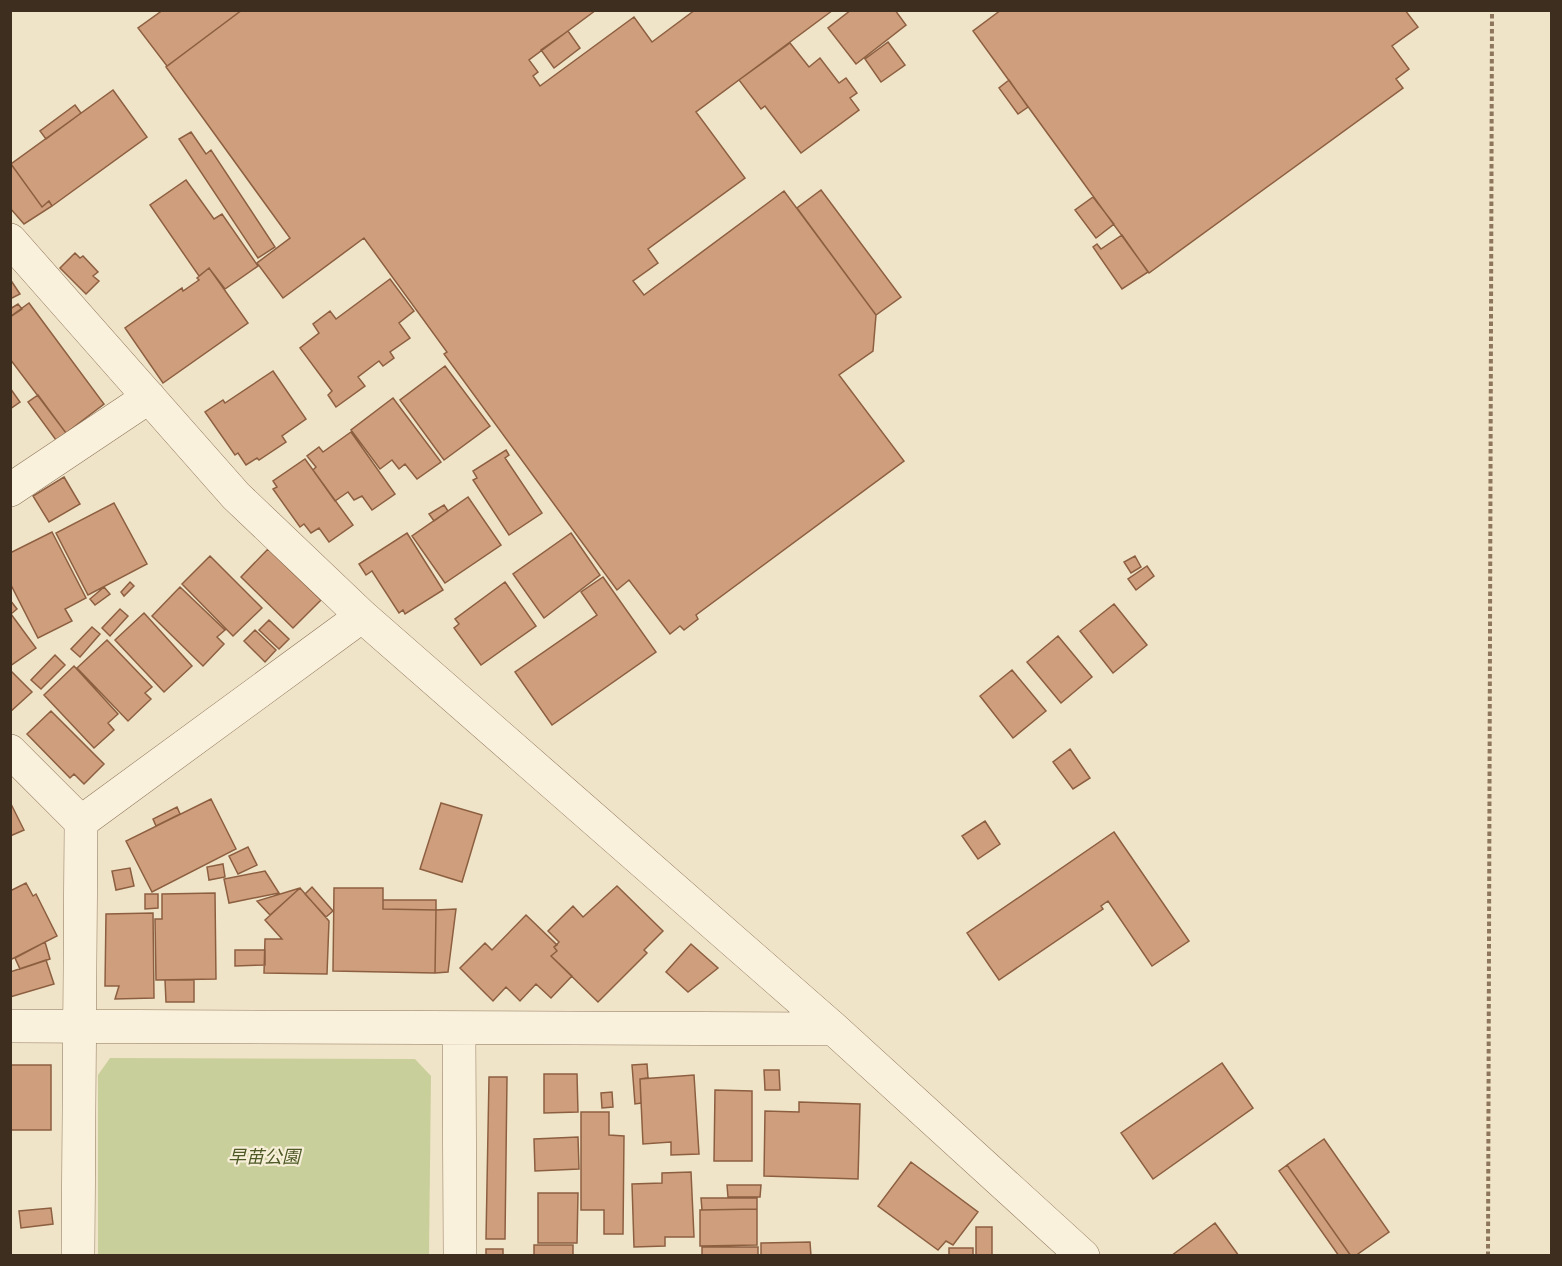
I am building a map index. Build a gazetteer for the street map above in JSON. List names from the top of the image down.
{
  "parks": ["早苗公園"]
}
